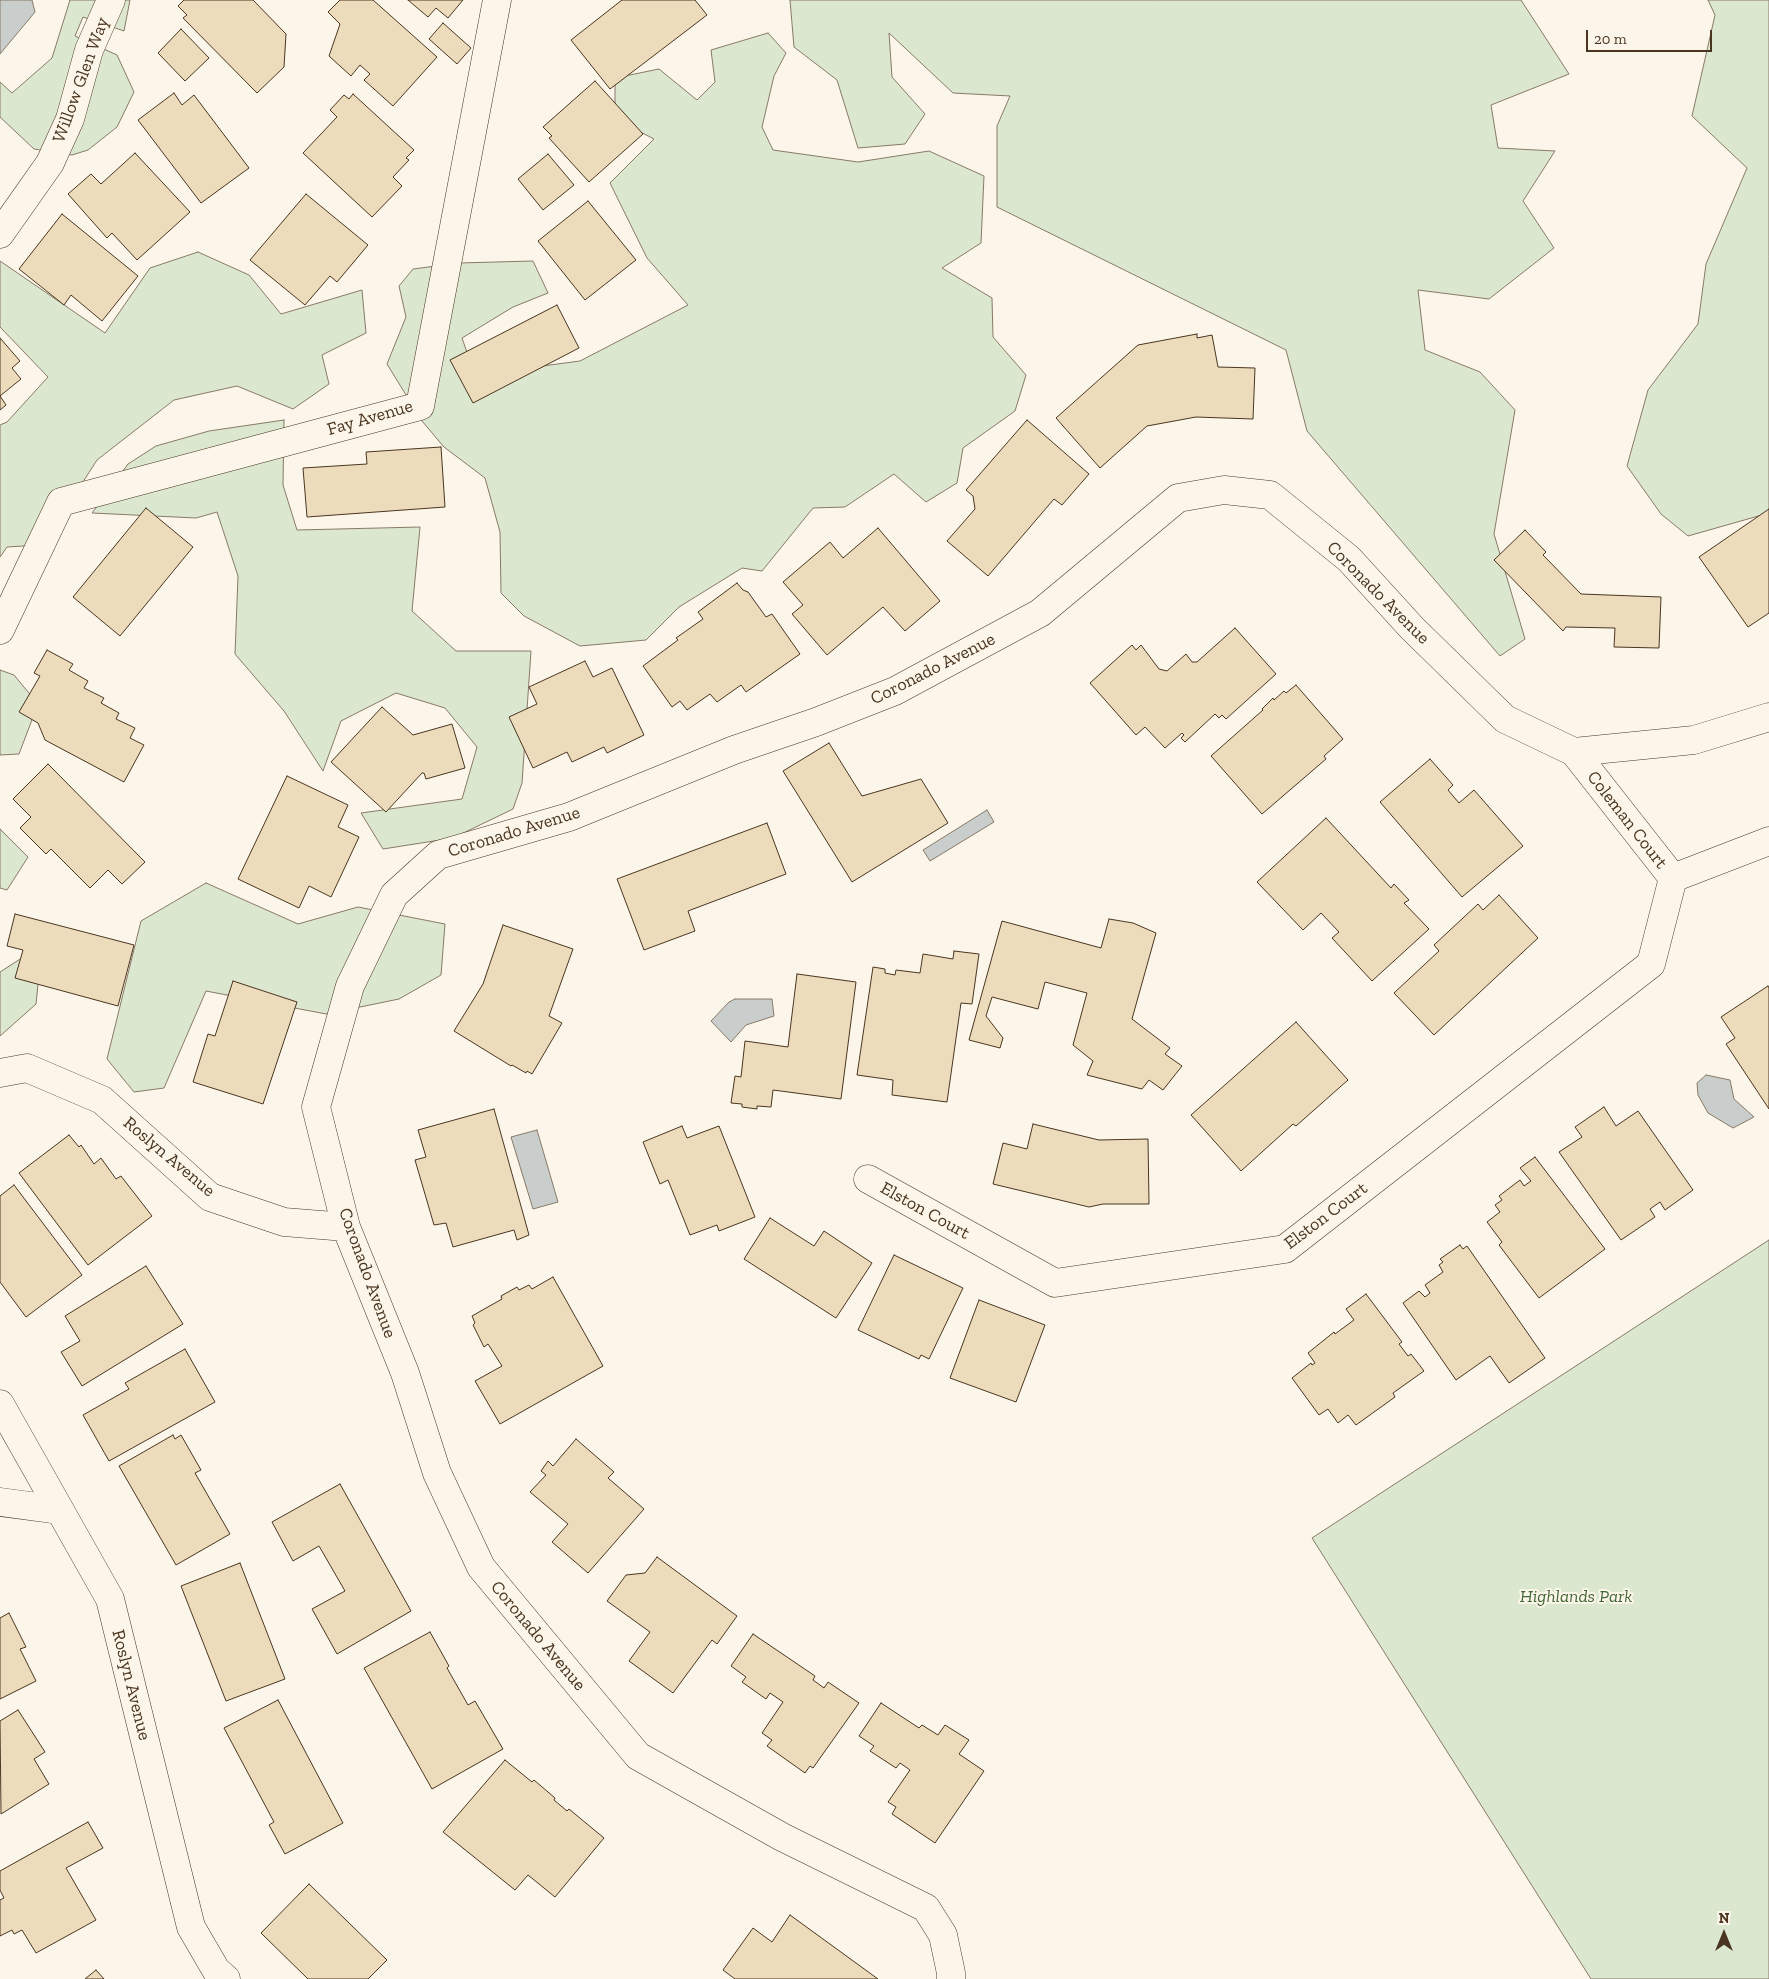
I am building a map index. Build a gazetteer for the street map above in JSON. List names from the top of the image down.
{
  "streets": {
    "street": [
      "Willow Glen Way",
      "Fay Avenue",
      "Coronado Avenue",
      "Coleman Court",
      "Roslyn Avenue",
      "Elston Court"
    ]
  },
  "crossings": [
    ["Coronado Avenue", "Coleman Court"],
    ["Coronado Avenue", "Roslyn Avenue"],
    ["Coleman Court", "Elston Court"]
  ],
  "parks": ["Highlands Park"],
  "scale_bar": "20 m",
  "north": "top"
}
